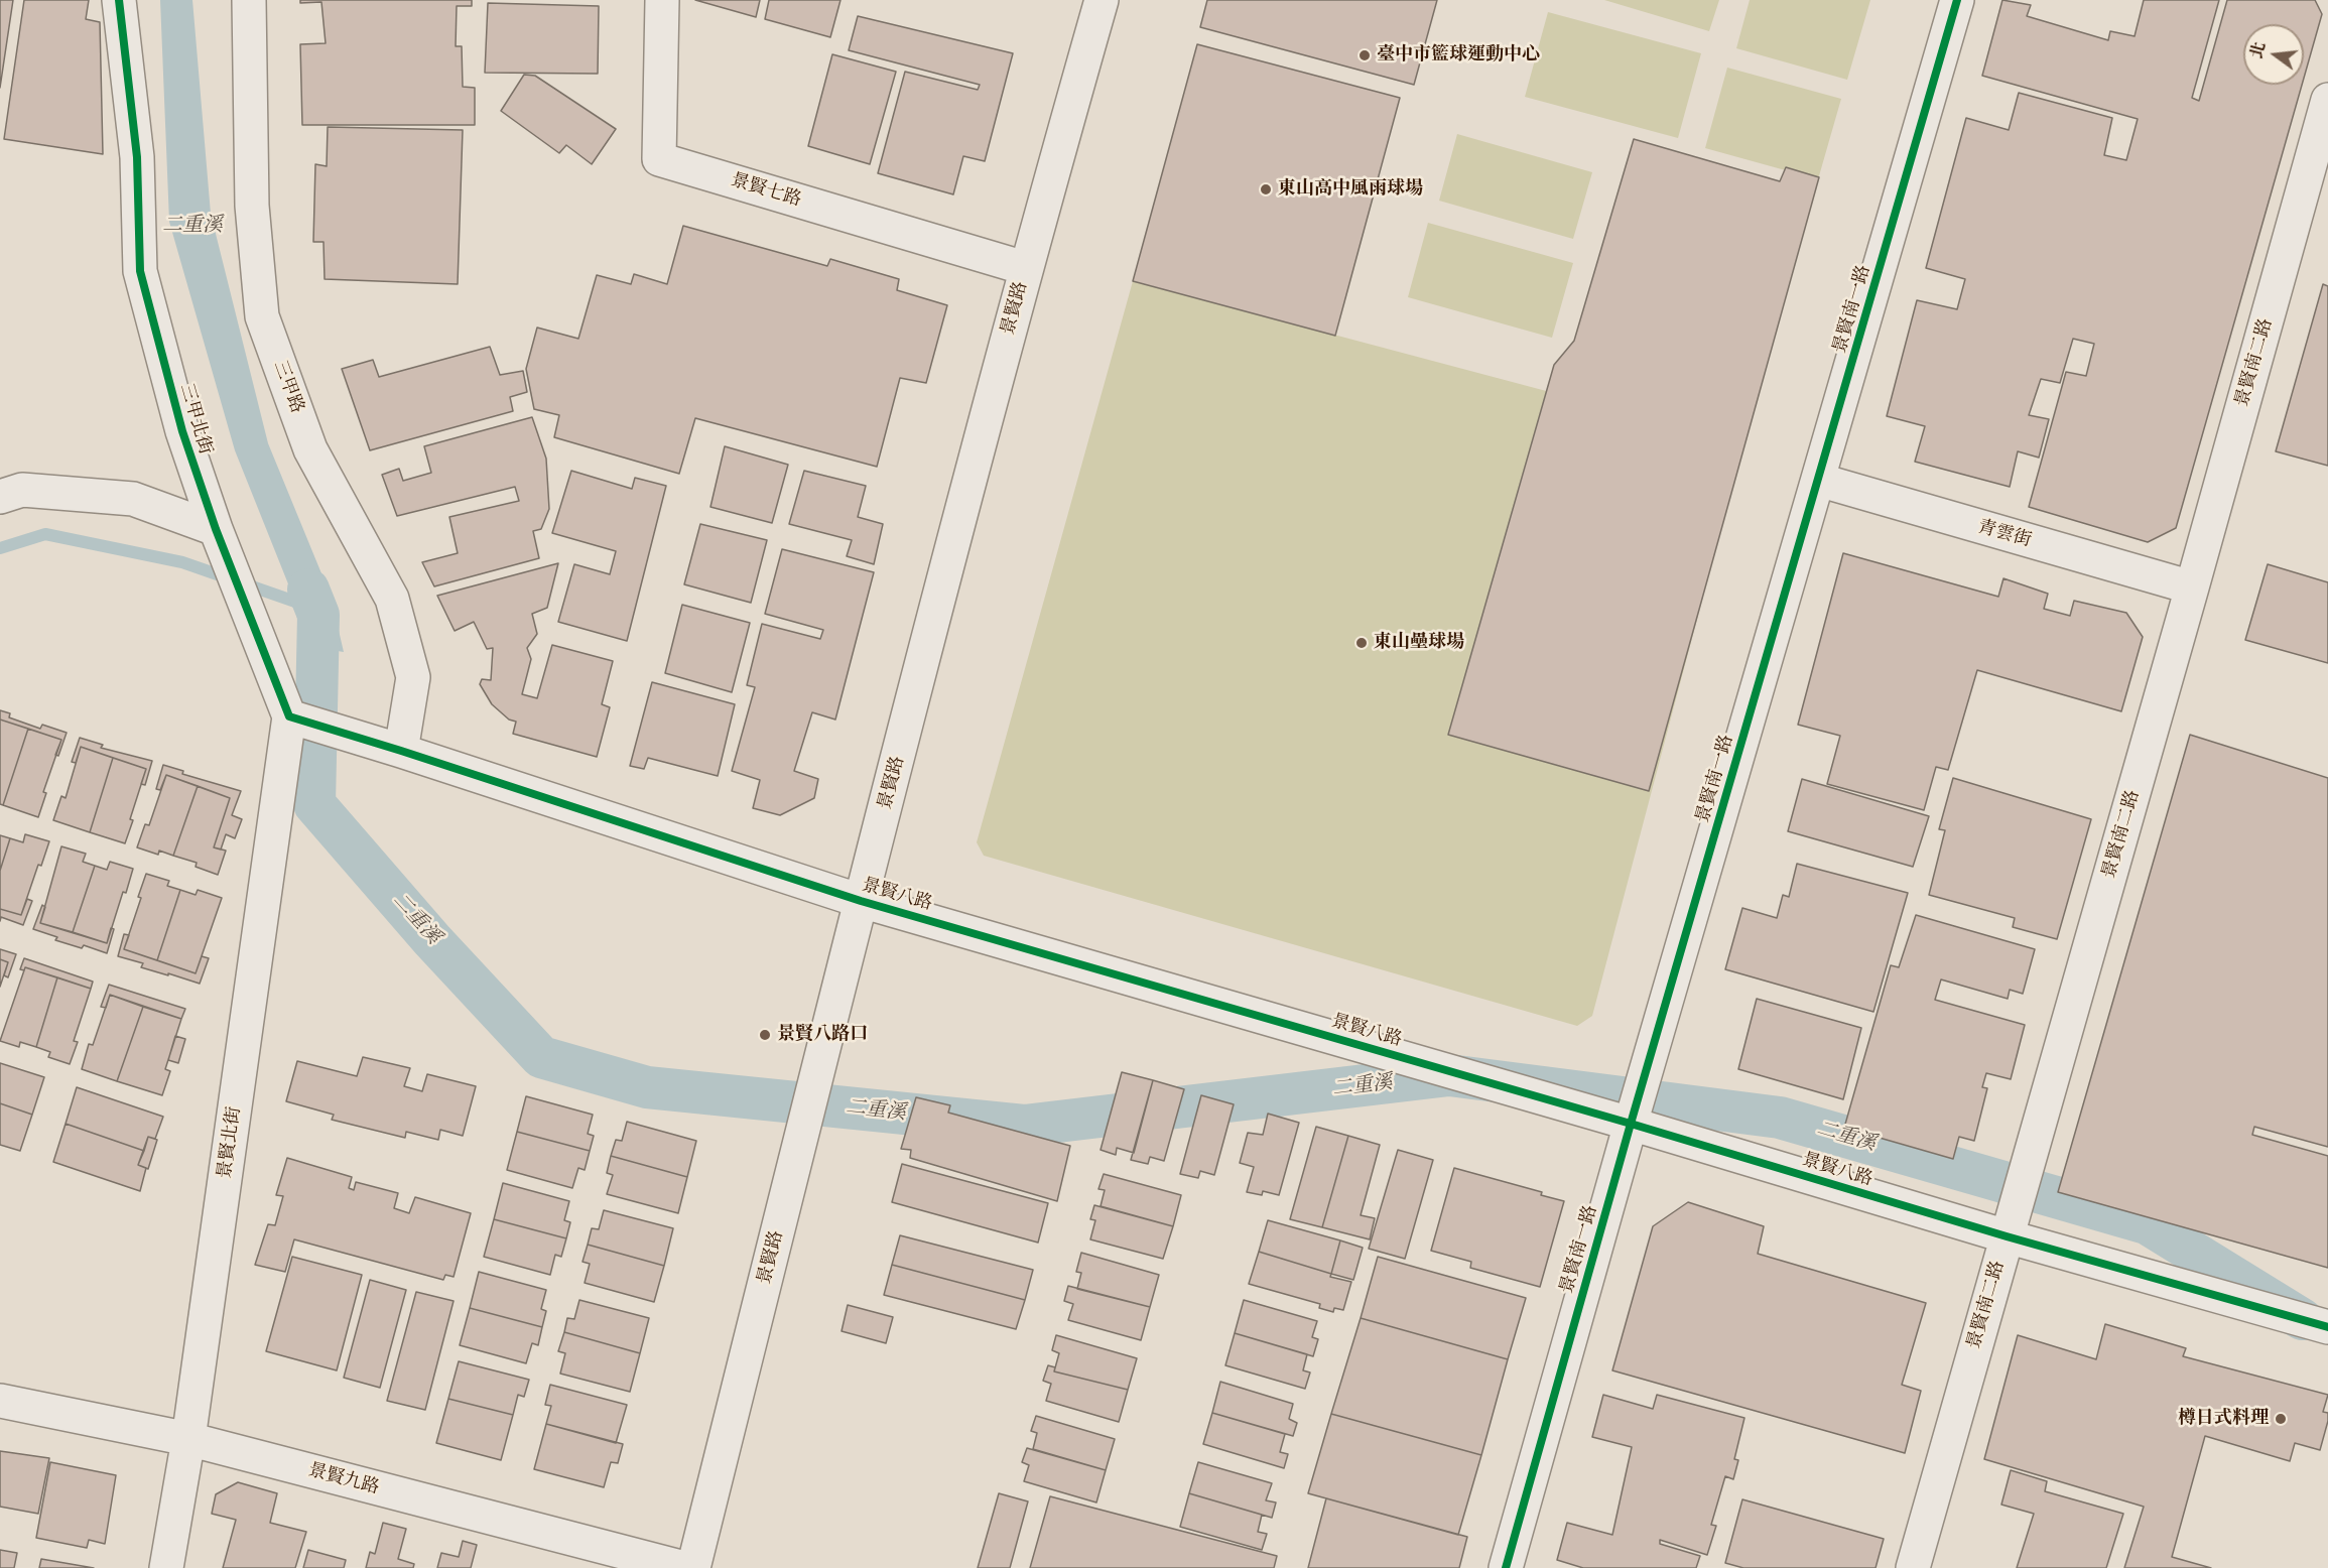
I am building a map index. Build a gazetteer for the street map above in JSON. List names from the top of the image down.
{
  "streets": {
    "street": [
      "景賢七路",
      "景賢路",
      "景賢南一路",
      "景賢南二路",
      "三甲路",
      "三甲北街",
      "青雲街",
      "景賢八路",
      "景賢北街",
      "景賢九路"
    ]
  },
  "crossings": [
    ["景賢七路", "景賢路"],
    ["景賢路", "景賢八路"],
    ["景賢南一路", "青雲街"],
    ["景賢南一路", "景賢八路"],
    ["景賢南二路", "青雲街"],
    ["景賢南二路", "景賢八路"],
    ["三甲路", "景賢八路"],
    ["三甲北街", "景賢北街"],
    ["景賢北街", "景賢九路"]
  ],
  "water": ["二重溪"],
  "places": [
    "臺中市籃球運動中心",
    "東山高中風雨球場",
    "東山壘球場",
    "景賢八路口",
    "樽日式料理"
  ],
  "north": "left"
}
